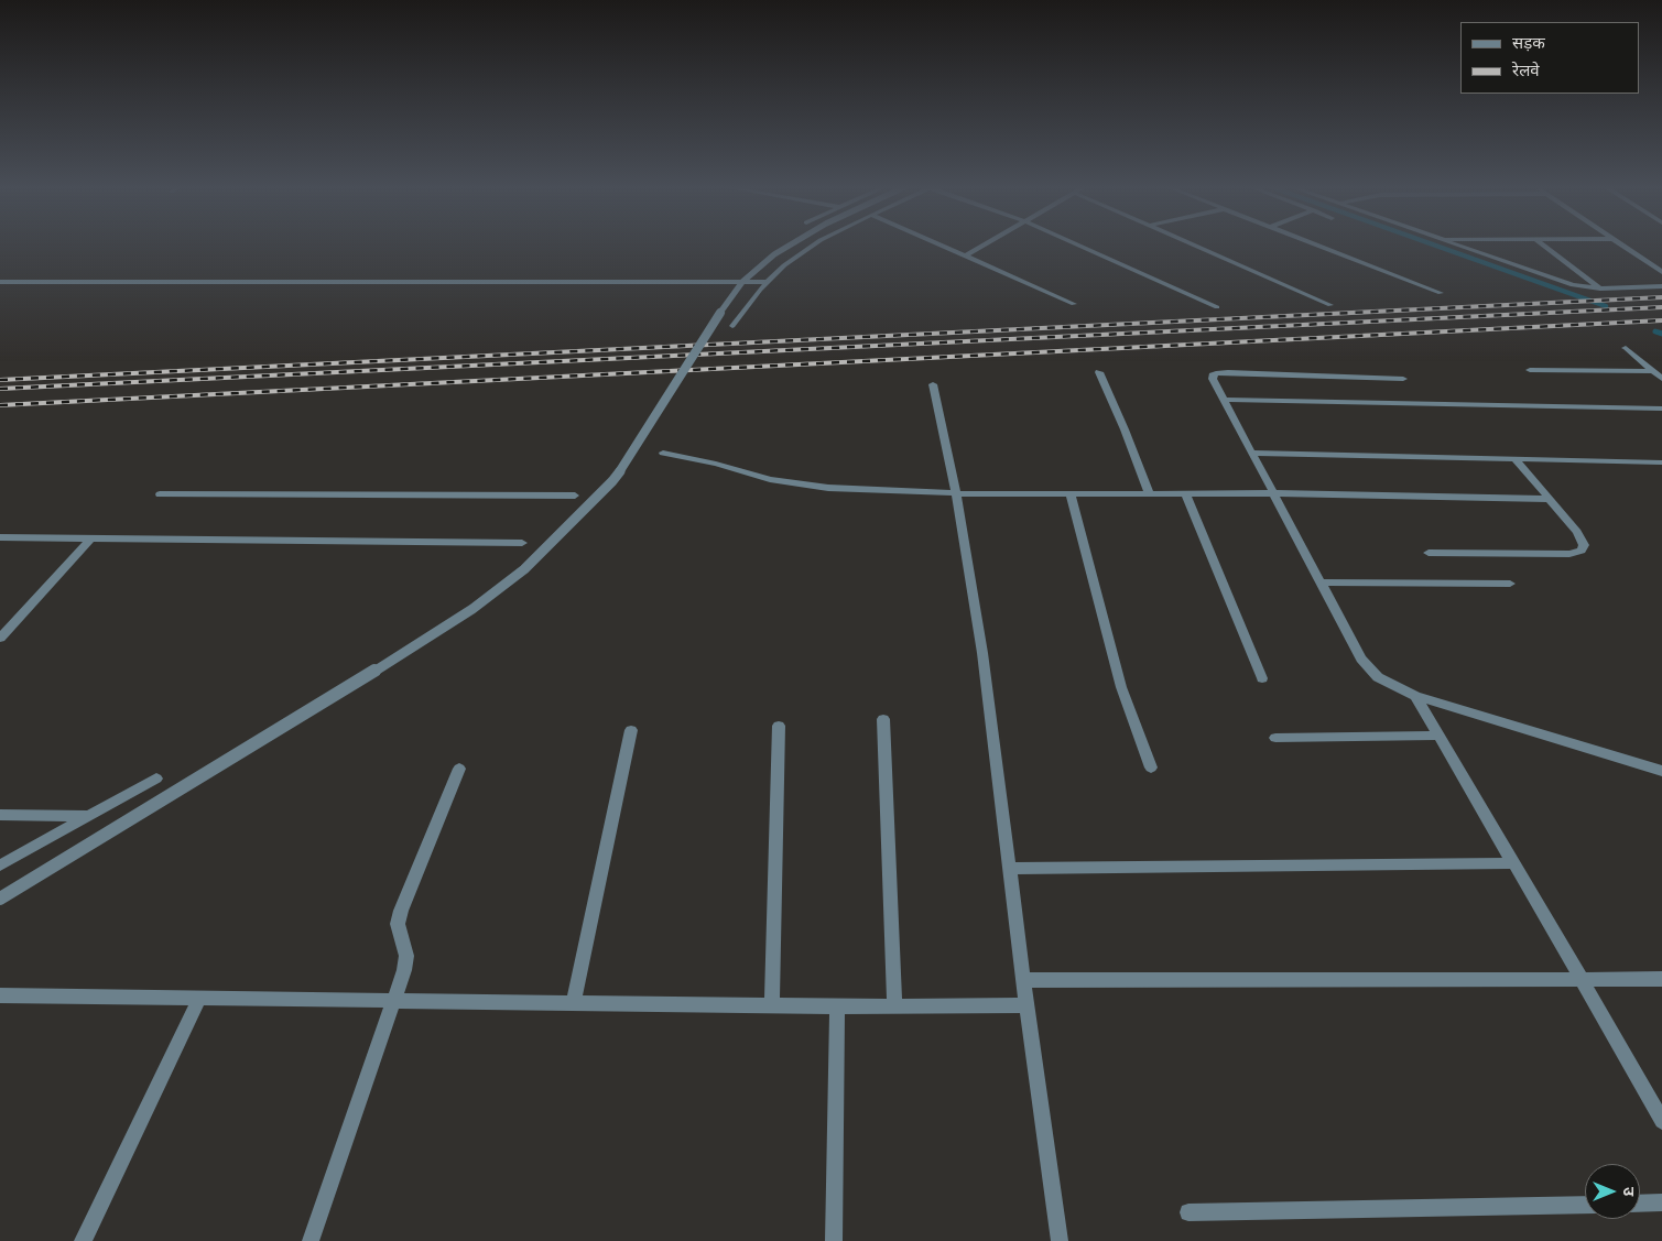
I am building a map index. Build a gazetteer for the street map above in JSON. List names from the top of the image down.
{
  "legend": ["सड़क", "रेलवे"],
  "north": "right"
}
